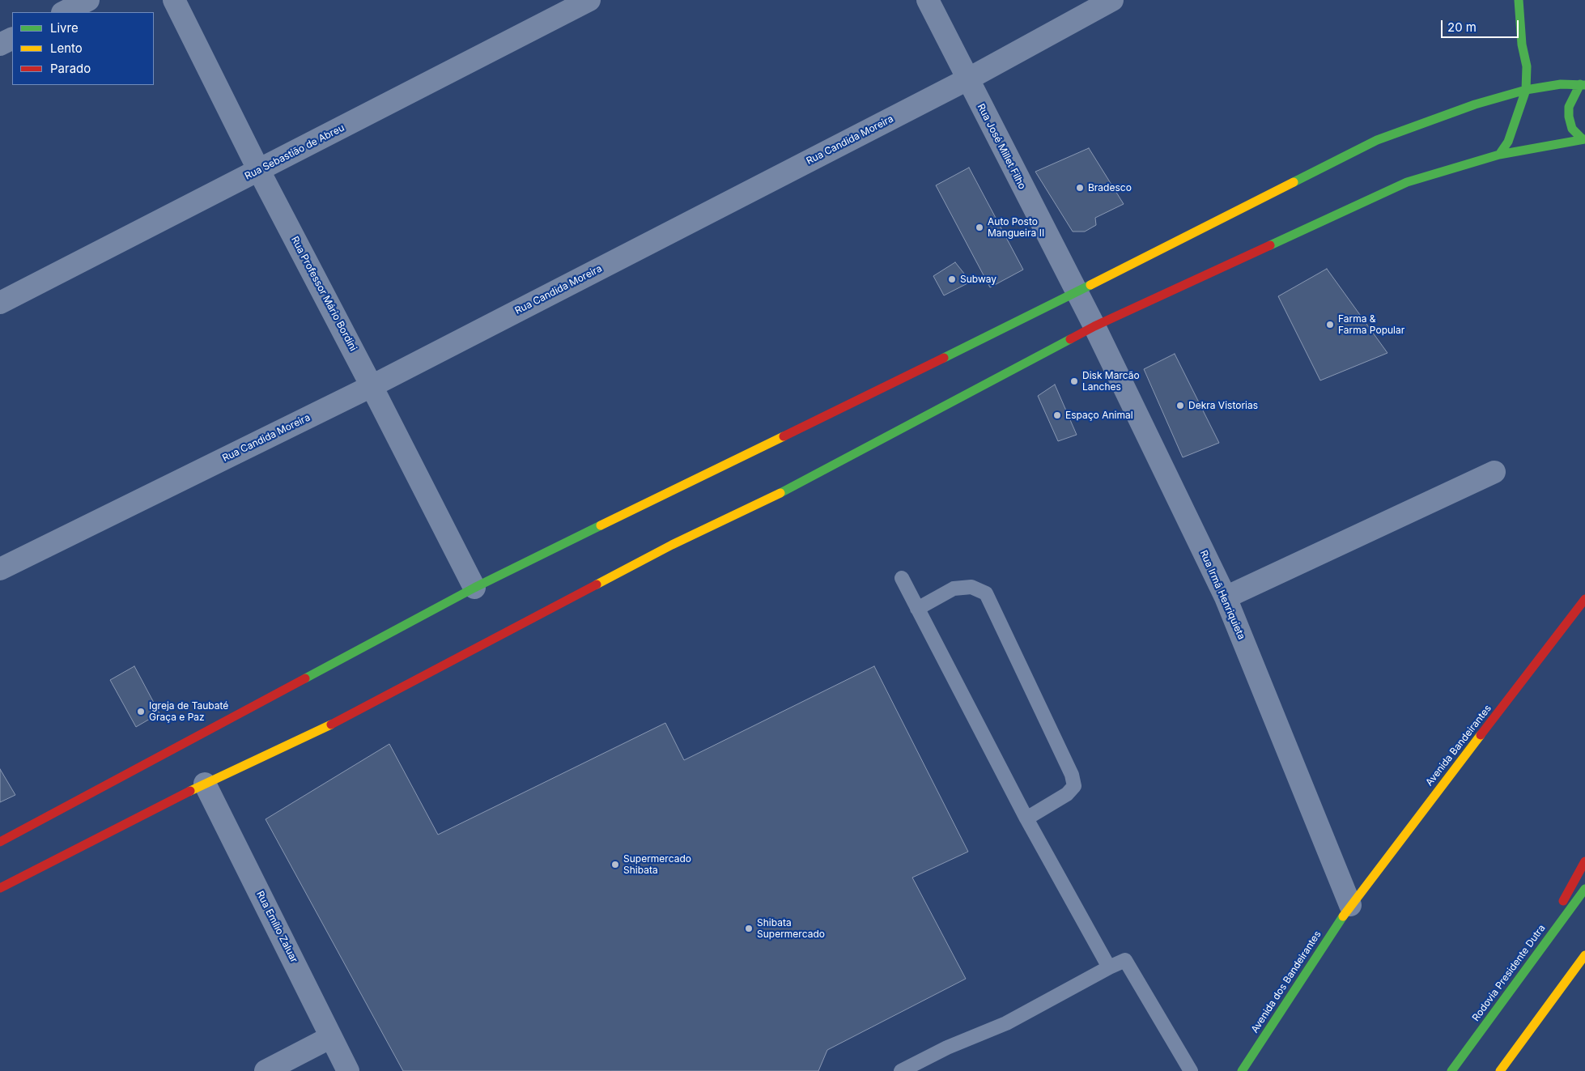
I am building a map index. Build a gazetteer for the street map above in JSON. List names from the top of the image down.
{
  "streets": {
    "main road": ["Avenida Bandeirantes", "Rodovia Presidente Dutra", "Avenida dos Bandeirantes"],
    "street": [
      "Rua Candida Moreira",
      "Rua José Millet Filho",
      "Rua Sebastião de Abreu",
      "Rua Professor Mário Bordini",
      "Rua Irmã Henriquieta",
      "Rua Emílio Zaluar"
    ]
  },
  "crossings": [
    ["Rua Candida Moreira", "Rua José Millet Filho"],
    ["Rua Candida Moreira", "Rua Professor Mário Bordini"],
    ["Rua José Millet Filho", "Rua Irmã Henriquieta"],
    ["Rua Sebastião de Abreu", "Rua Professor Mário Bordini"],
    ["Rua Irmã Henriquieta", "Avenida Bandeirantes"],
    ["Rua Irmã Henriquieta", "Avenida dos Bandeirantes"],
    ["Avenida Bandeirantes", "Avenida dos Bandeirantes"]
  ],
  "places": [
    "Bradesco",
    "Auto Posto Mangueira II",
    "Subway",
    "Farma & Farma Popular",
    "Disk Marcão Lanches",
    "Dekra Vistorias",
    "Espaço Animal",
    "Igreja de Taubaté Graça e Paz",
    "Supermercado Shibata",
    "Shibata Supermercado"
  ],
  "legend": ["Livre", "Lento", "Parado"],
  "scale_bar": "20 m"
}
